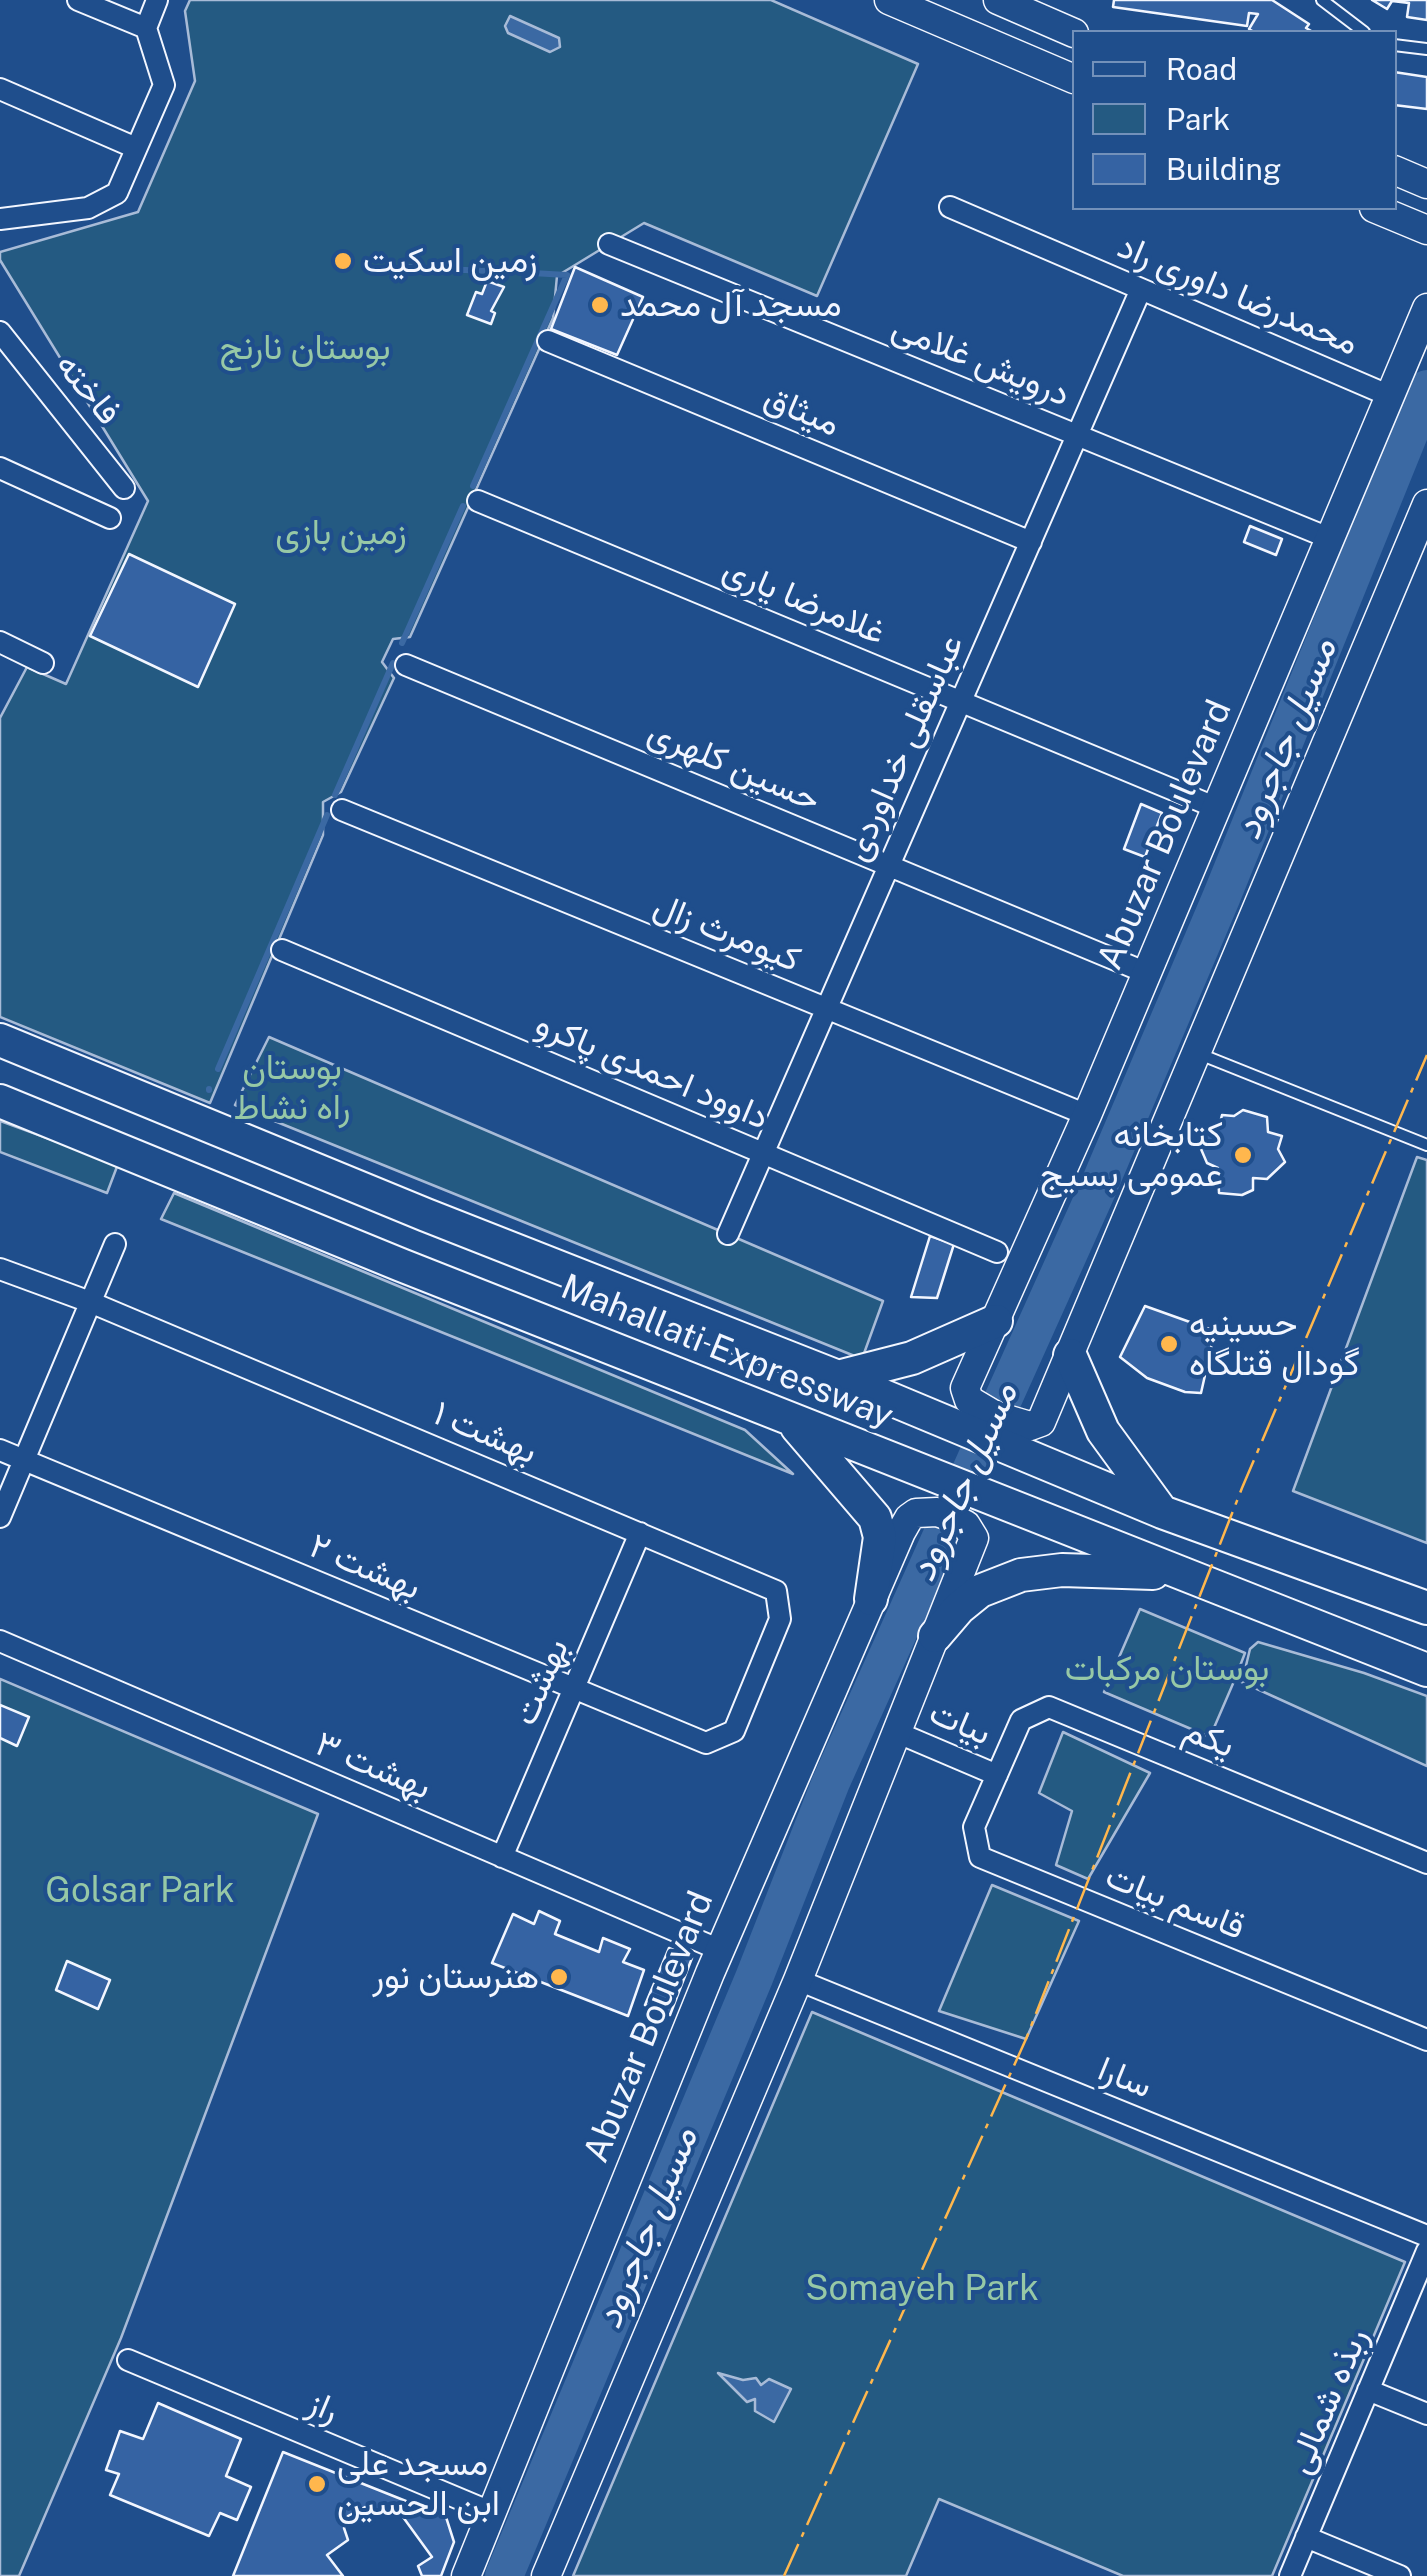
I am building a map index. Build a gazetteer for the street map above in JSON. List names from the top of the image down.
{
  "streets": {
    "highway": ["Mahallati Expressway"],
    "main road": ["Abuzar Boulevard"],
    "street": [
      "محمدرضا داوری راد",
      "درویش غلامی",
      "فاخته",
      "میثاق",
      "غلامرضا یاری",
      "عباسقلی خداوردی",
      "حسین کلهری",
      "کیومرث زال",
      "داوود احمدی پاکرو",
      "بهشت ۱",
      "بهشت ۲",
      "بهشت",
      "بیات",
      "یکم",
      "بهشت ۳",
      "قاسم بیات",
      "سارا",
      "ربذه شمالی",
      "راز"
    ]
  },
  "crossings": [
    ["محمدرضا داوری راد", "عباسقلی خداوردی"],
    ["محمدرضا داوری راد", "Abuzar Boulevard"],
    ["درویش غلامی", "عباسقلی خداوردی"],
    ["درویش غلامی", "Abuzar Boulevard"],
    ["میثاق", "عباسقلی خداوردی"],
    ["غلامرضا یاری", "عباسقلی خداوردی"],
    ["غلامرضا یاری", "Abuzar Boulevard"],
    ["عباسقلی خداوردی", "حسین کلهری"],
    ["عباسقلی خداوردی", "کیومرث زال"],
    ["عباسقلی خداوردی", "داوود احمدی پاکرو"],
    ["حسین کلهری", "Abuzar Boulevard"],
    ["Abuzar Boulevard", "کیومرث زال"],
    ["Abuzar Boulevard", "Mahallati Expressway"],
    ["Abuzar Boulevard", "بهشت ۳"],
    ["Abuzar Boulevard", "راز"],
    ["بهشت ۱", "بهشت ۲"],
    ["بهشت ۱", "بهشت"],
    ["بهشت ۲", "بهشت"],
    ["بهشت", "بهشت ۳"],
    ["بیات", "یکم"],
    ["بیات", "قاسم بیات"],
    ["یکم", "قاسم بیات"]
  ],
  "water": ["مسیل جاجرود"],
  "parks": [
    "بوستان نارنج",
    "زمین بازی",
    "بوستان راه نشاط",
    "بوستان مرکبات",
    "Golsar Park",
    "Somayeh Park"
  ],
  "places": [
    "زمین اسکیت",
    "مسجد آل محمد",
    "کتابخانه عمومی بسیج",
    "حسینیه گودال قتلگاه",
    "هنرستان نور",
    "مسجد علی ابن الحسین"
  ],
  "legend": ["Road", "Park", "Building"]
}
